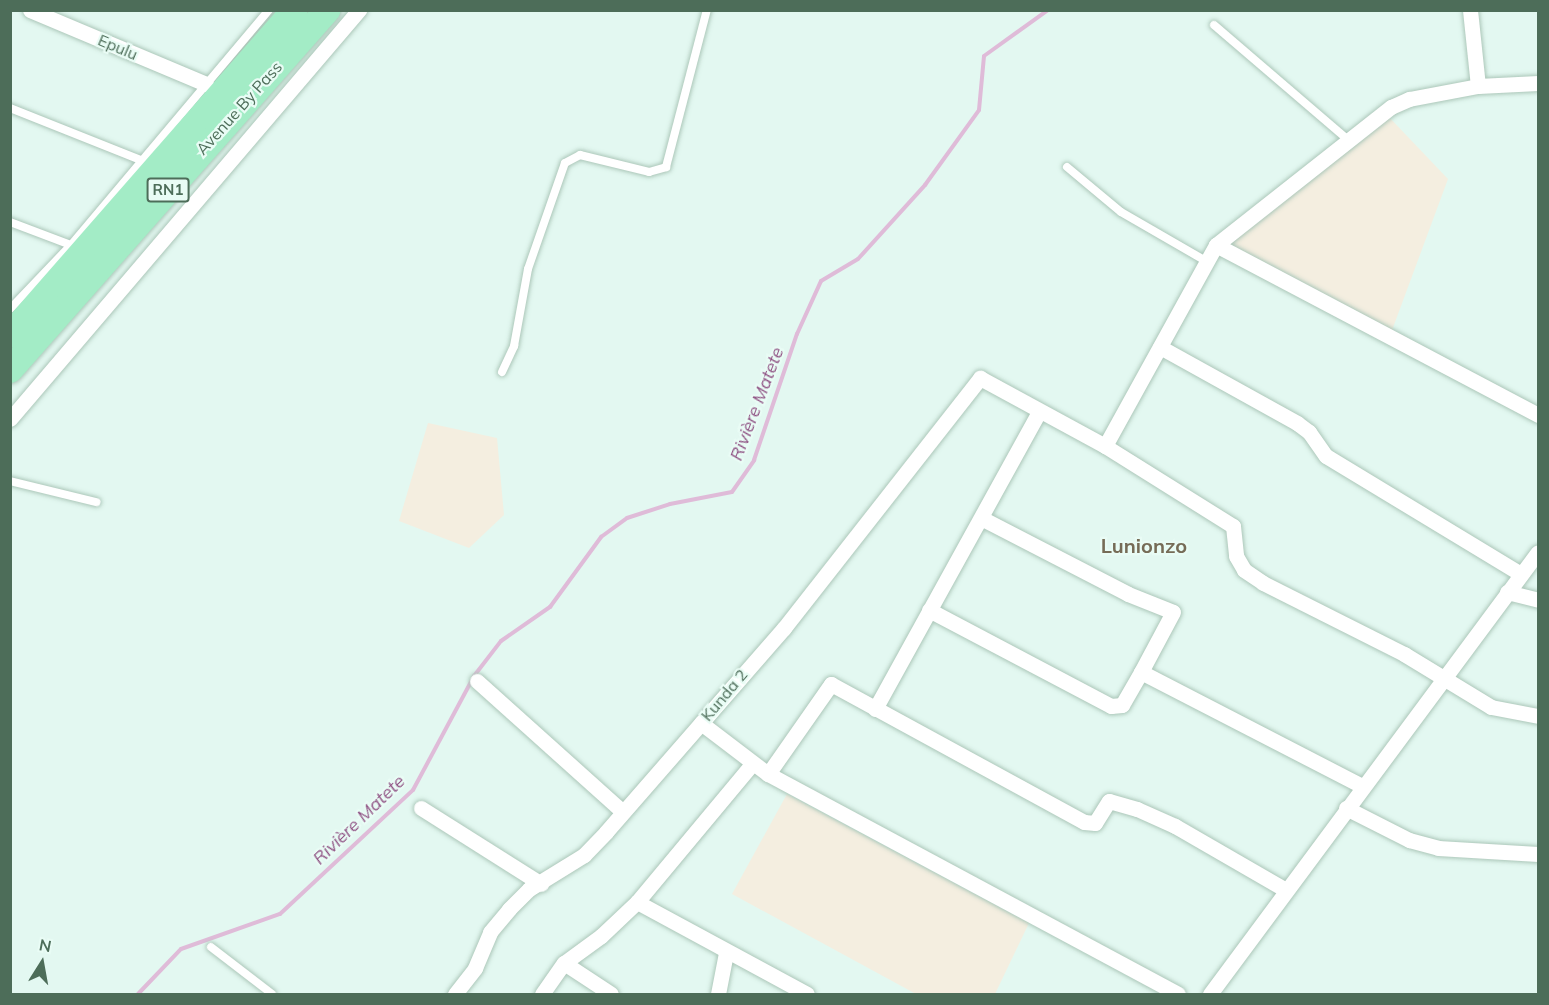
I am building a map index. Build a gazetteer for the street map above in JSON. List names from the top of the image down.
{
  "streets": {
    "highway": ["Avenue By Pass", "RN1"],
    "street": ["Epulu", "Kunda 2"]
  },
  "districts": ["Lunionzo"],
  "water": ["Rivière Matete"],
  "north": "top"
}
